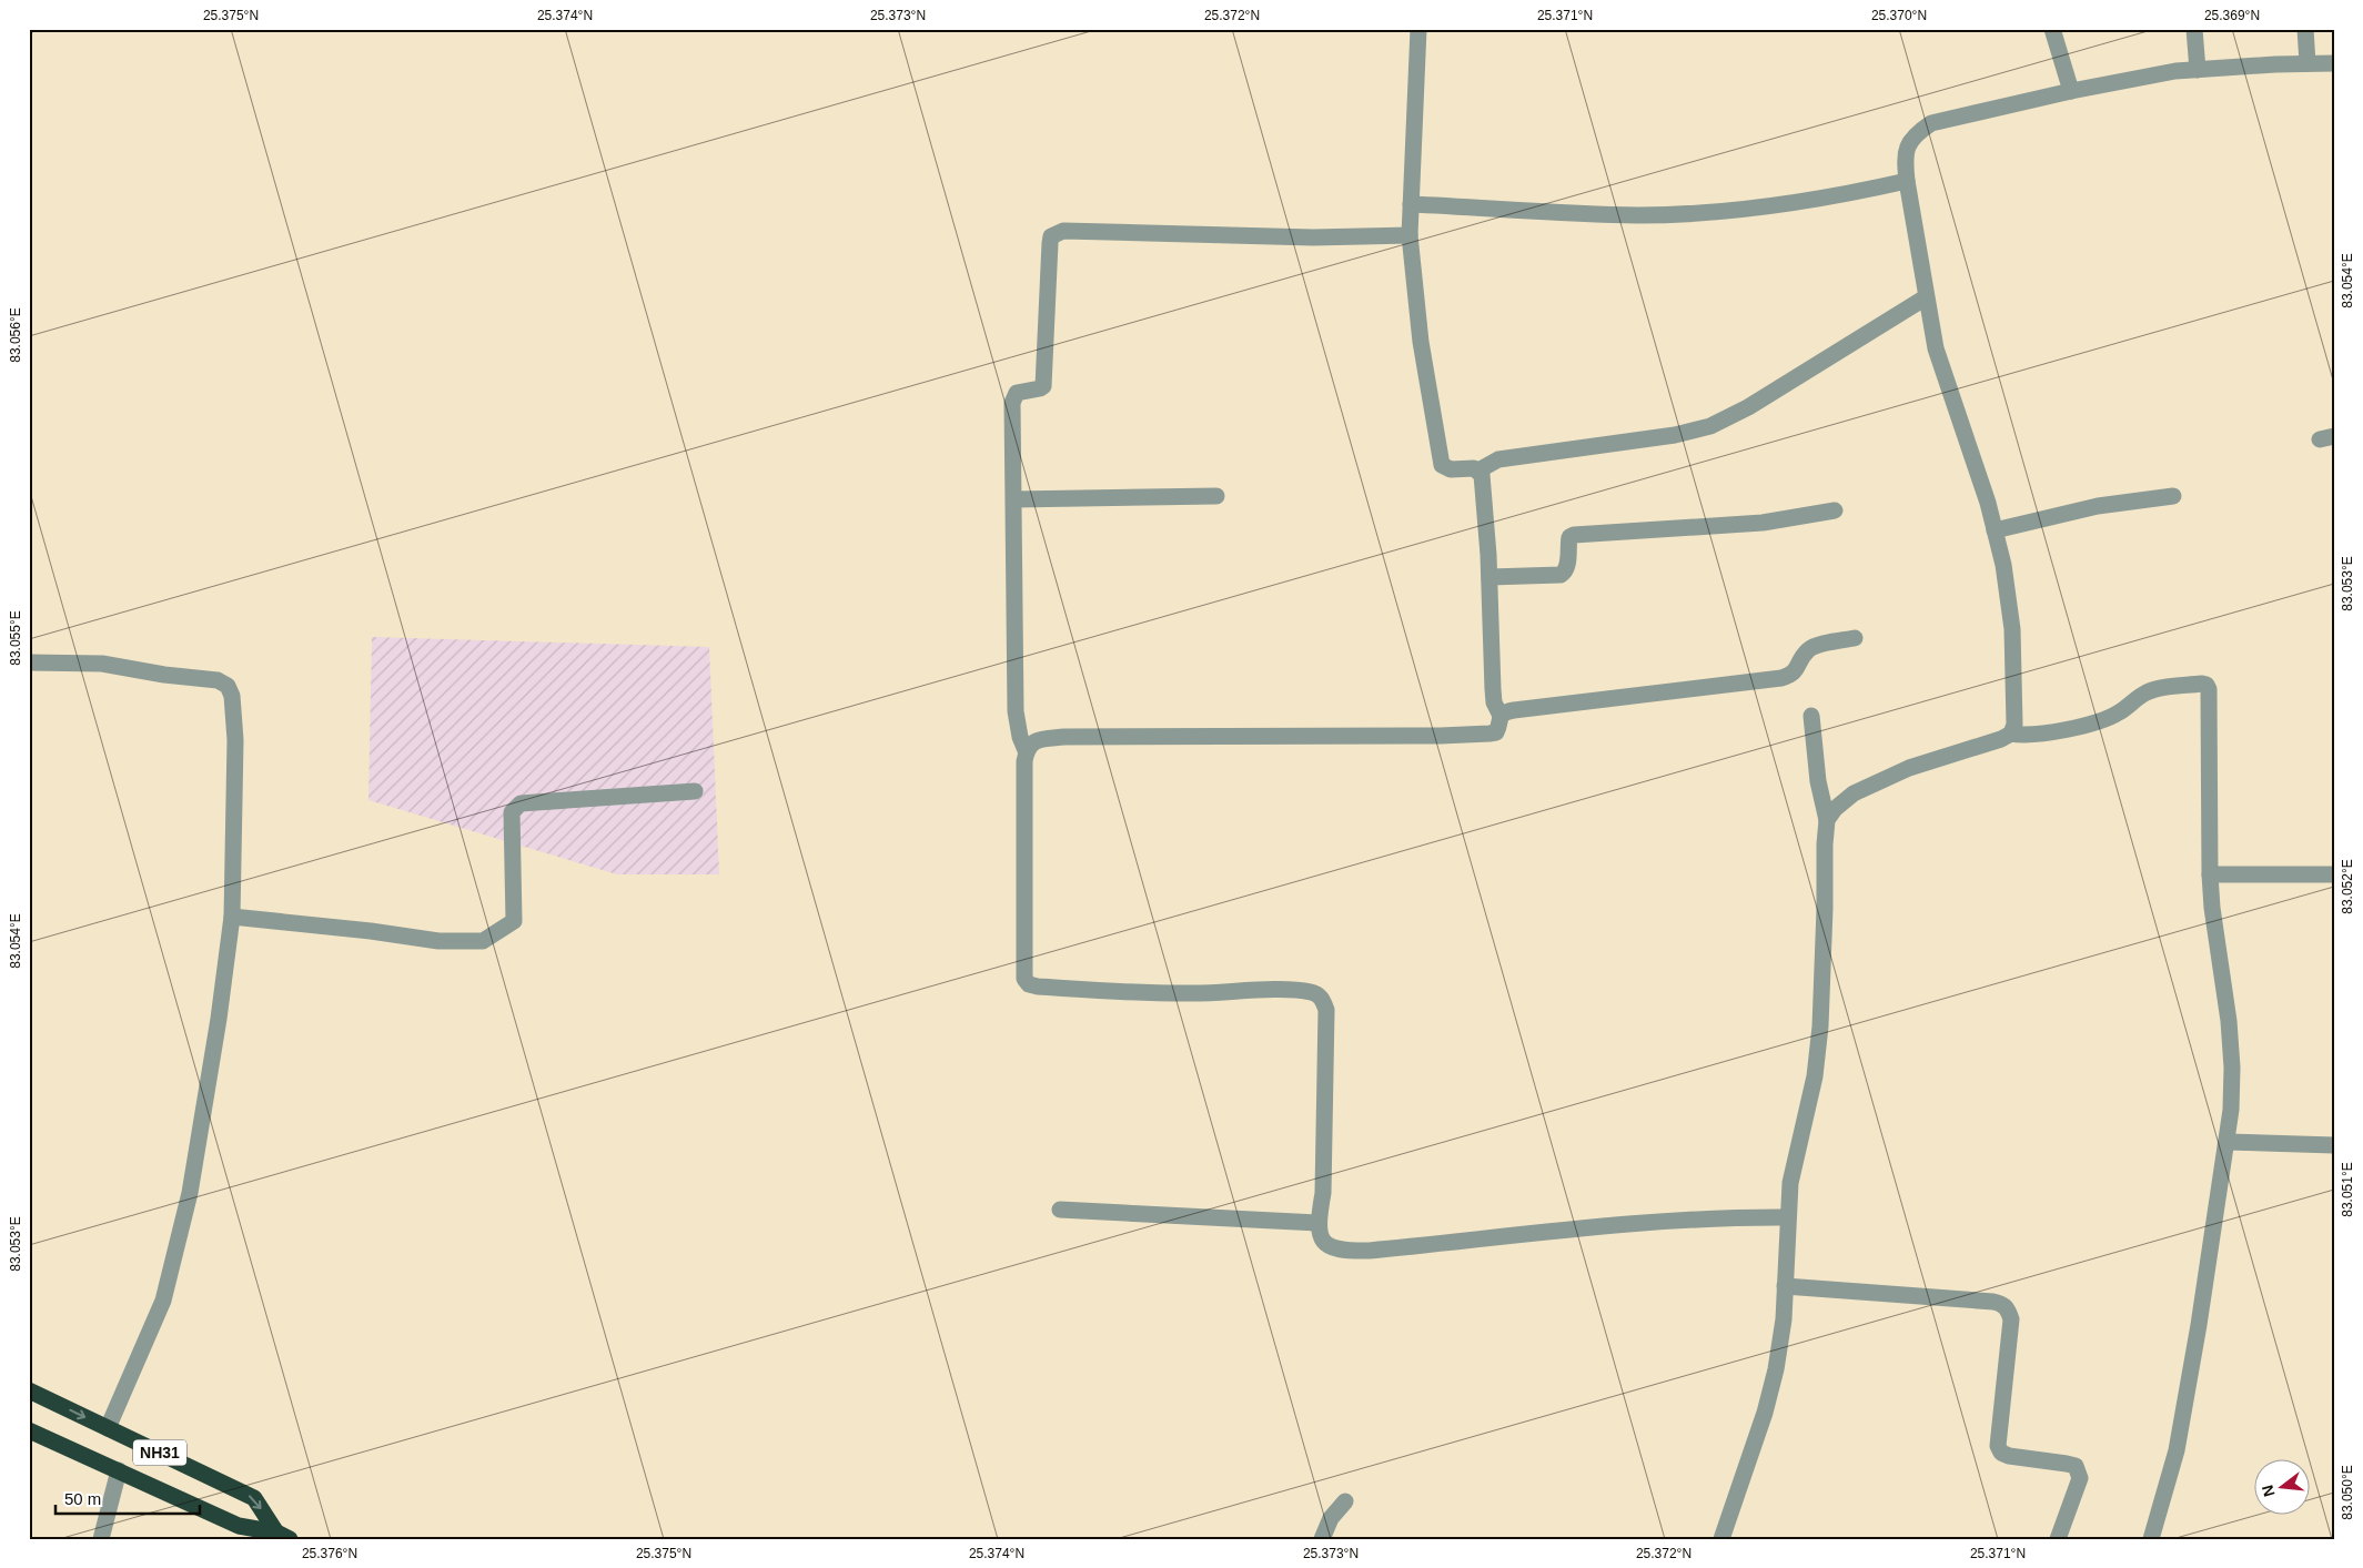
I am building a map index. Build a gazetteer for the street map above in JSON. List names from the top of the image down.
{
  "streets": {
    "highway": ["NH31"]
  },
  "scale_bar": "50 m",
  "north": "left",
  "coordinates": [
    "25.375°N",
    "25.374°N",
    "25.373°N",
    "25.372°N",
    "25.371°N",
    "25.370°N",
    "25.369°N",
    "83.054°E",
    "83.056°E",
    "83.053°E",
    "83.055°E",
    "83.052°E",
    "83.051°E",
    "83.050°E",
    "25.376°N"
  ]
}
